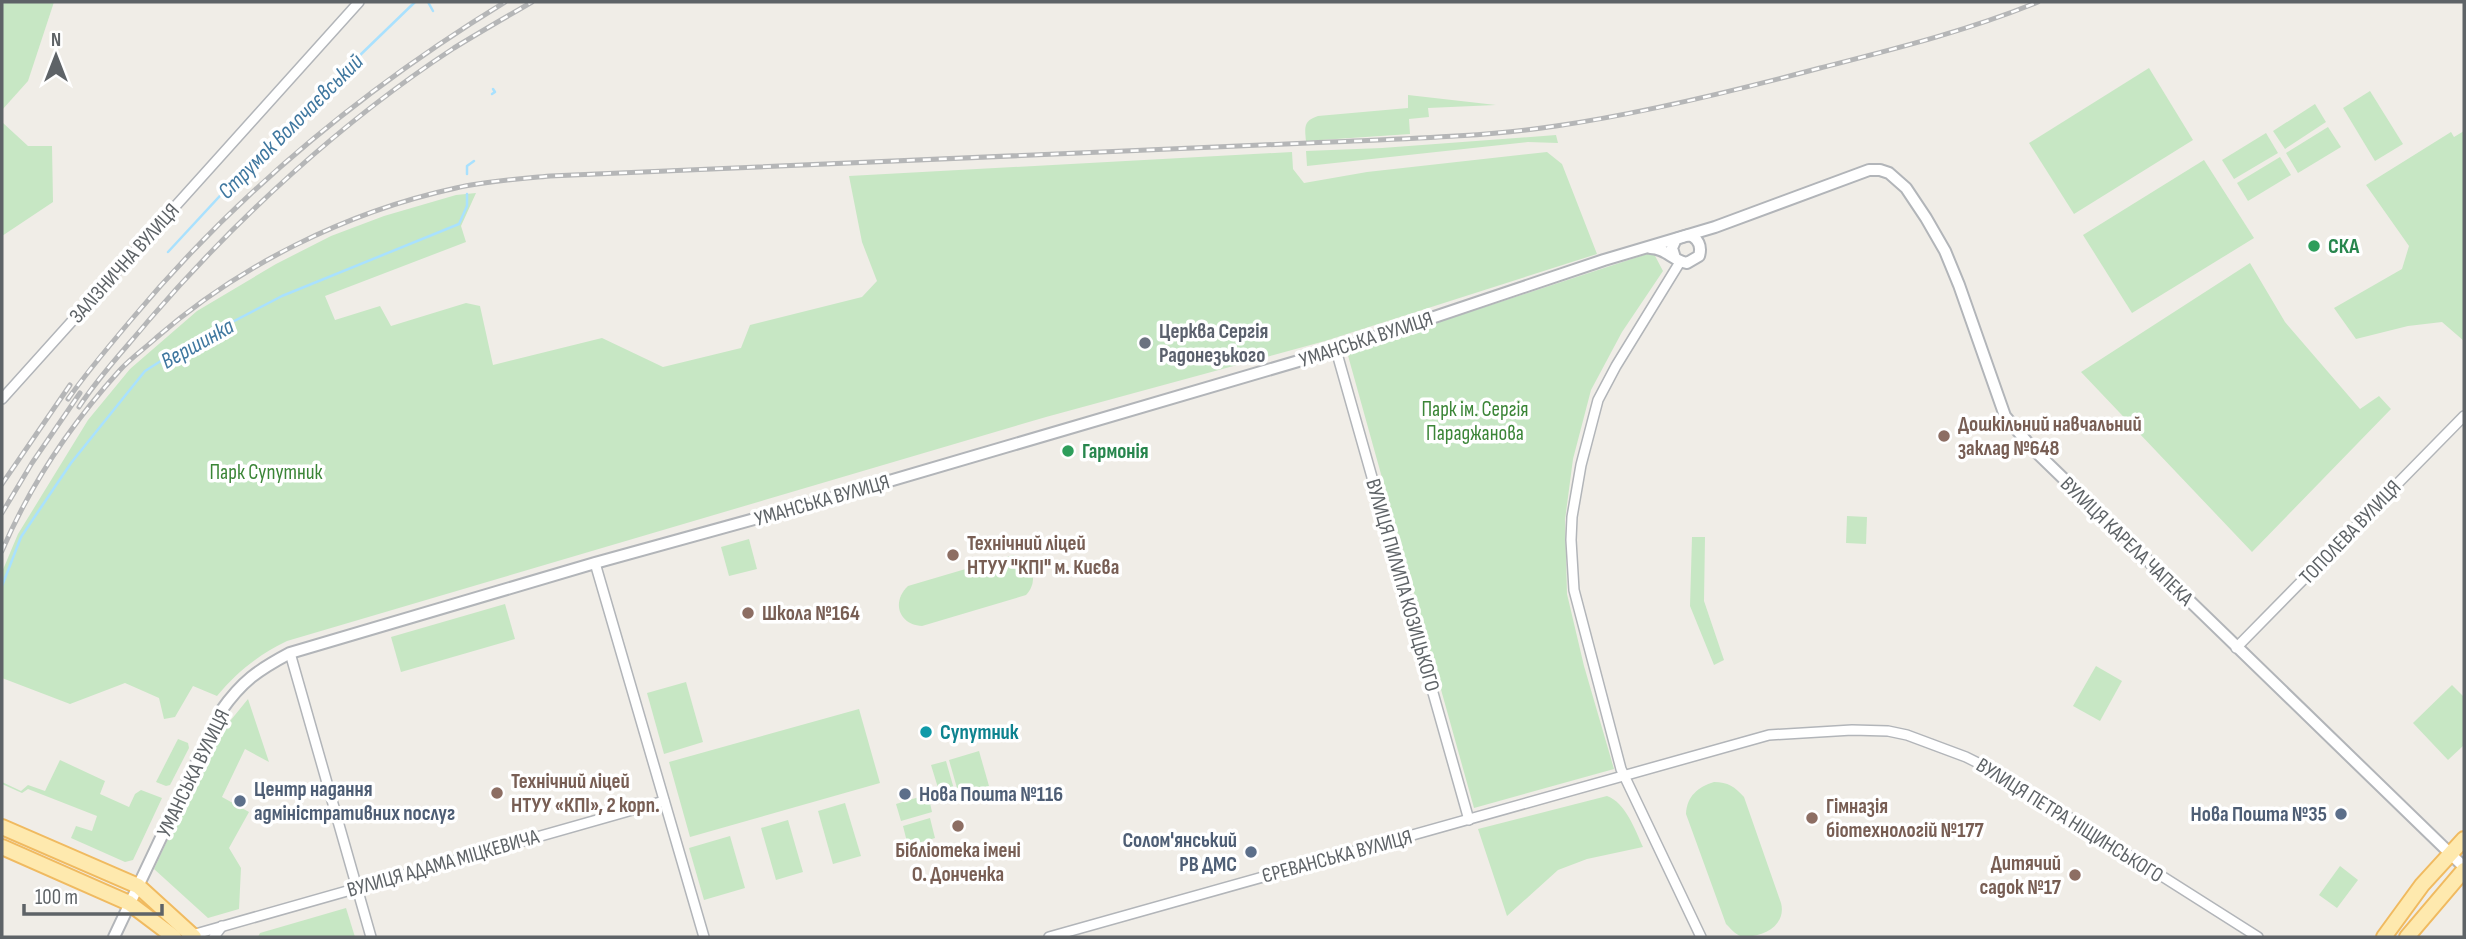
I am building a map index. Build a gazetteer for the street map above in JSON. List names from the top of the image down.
{
  "streets": {
    "street": [
      "ЗАЛІЗНИЧНА ВУЛИЦЯ",
      "УМАНСЬКА ВУЛИЦЯ",
      "ТОПОЛЕВА ВУЛИЦЯ",
      "ВУЛИЦЯ КАРЕЛА ЧАПЕКА",
      "ВУЛИЦЯ ПИЛИПА КОЗИЦЬКОГО",
      "ВУЛИЦЯ ПЕТРА НІЩИНСЬКОГО",
      "ЄРЕВАНСЬКА ВУЛИЦЯ",
      "ВУЛИЦЯ АДАМА МІЦКЕВИЧА"
    ]
  },
  "crossings": [
    ["УМАНСЬКА ВУЛИЦЯ", "ВУЛИЦЯ КАРЕЛА ЧАПЕКА"],
    ["УМАНСЬКА ВУЛИЦЯ", "ВУЛИЦЯ ПИЛИПА КОЗИЦЬКОГО"],
    ["ТОПОЛЕВА ВУЛИЦЯ", "ВУЛИЦЯ КАРЕЛА ЧАПЕКА"],
    ["ВУЛИЦЯ ПИЛИПА КОЗИЦЬКОГО", "ЄРЕВАНСЬКА ВУЛИЦЯ"],
    ["ВУЛИЦЯ ПЕТРА НІЩИНСЬКОГО", "ЄРЕВАНСЬКА ВУЛИЦЯ"]
  ],
  "water": ["Струмок Волочаєвський", "Вершинка"],
  "parks": ["Парк ім. Сергія Параджанова", "Парк Супутник"],
  "places": [
    "СКА",
    "Церква Сергія Радонезького",
    "Дошкільний навчальний заклад №648",
    "Гармонія",
    "Технічний ліцей НТУУ \"КПІ\" м. Києва",
    "Школа №164",
    "Супутник",
    "Технічний ліцей НТУУ «КПІ», 2 корп.",
    "Нова Пошта №116",
    "Центр надання адміністративних послуг",
    "Нова Пошта №35",
    "Гімназія біотехнологій №177",
    "Бібліотека імені О. Донченка",
    "Солом'янський РВ ДМС",
    "Дитячий садок №17"
  ],
  "scale_bar": "100 m",
  "north": "top"
}
